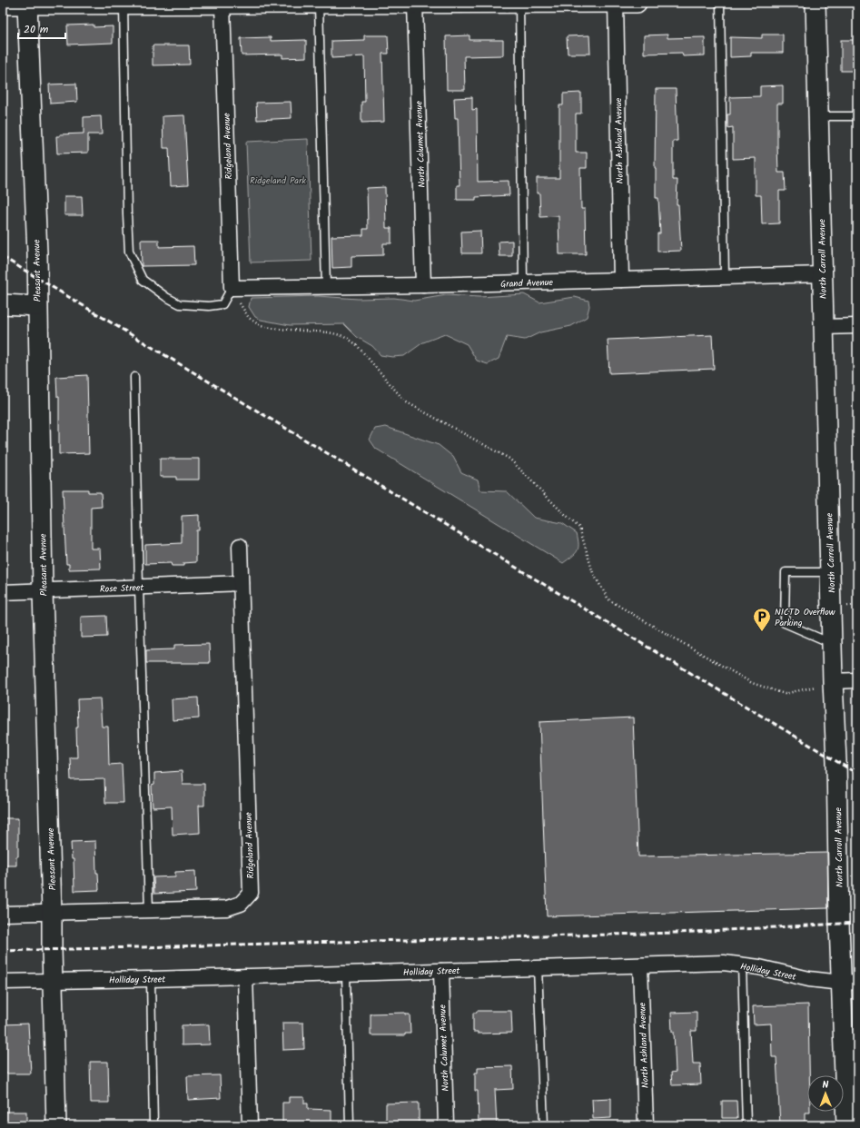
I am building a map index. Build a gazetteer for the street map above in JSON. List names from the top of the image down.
{
  "streets": {
    "street": [
      "North Ashland Avenue",
      "North Calumet Avenue",
      "Ridgeland Avenue",
      "North Carroll Avenue",
      "Pleasant Avenue",
      "Grand Avenue",
      "Rose Street",
      "Holliday Street"
    ]
  },
  "crossings": [
    ["North Ashland Avenue", "Grand Avenue"],
    ["North Ashland Avenue", "Holliday Street"],
    ["North Calumet Avenue", "Grand Avenue"],
    ["North Calumet Avenue", "Holliday Street"],
    ["Ridgeland Avenue", "Pleasant Avenue"],
    ["Ridgeland Avenue", "Grand Avenue"],
    ["Ridgeland Avenue", "Rose Street"],
    ["North Carroll Avenue", "Grand Avenue"],
    ["North Carroll Avenue", "Holliday Street"],
    ["Pleasant Avenue", "Rose Street"],
    ["Pleasant Avenue", "Holliday Street"]
  ],
  "parks": ["Ridgeland Park"],
  "places": {
    "parking": ["NICTD Overflow Parking"]
  },
  "scale_bar": "20 m",
  "north": "top"
}
